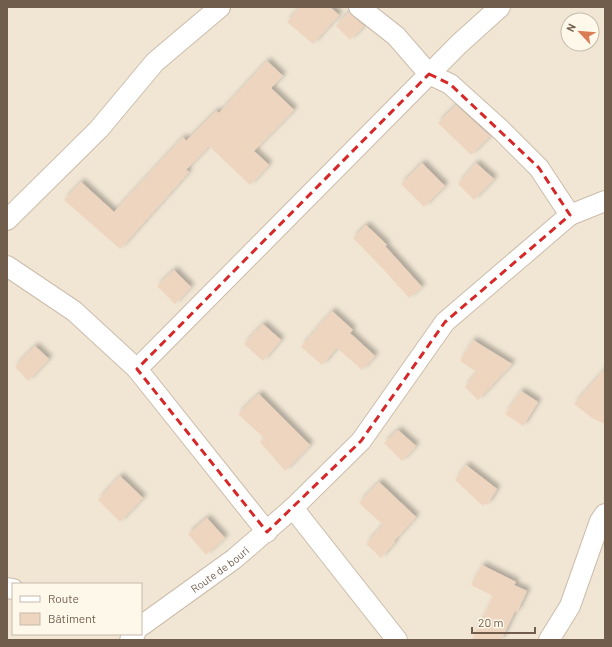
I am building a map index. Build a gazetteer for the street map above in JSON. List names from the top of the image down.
{
  "streets": {
    "street": ["Route de bouri"]
  },
  "legend": ["Route", "Bâtiment"],
  "scale_bar": "20 m",
  "north": "top left"
}
